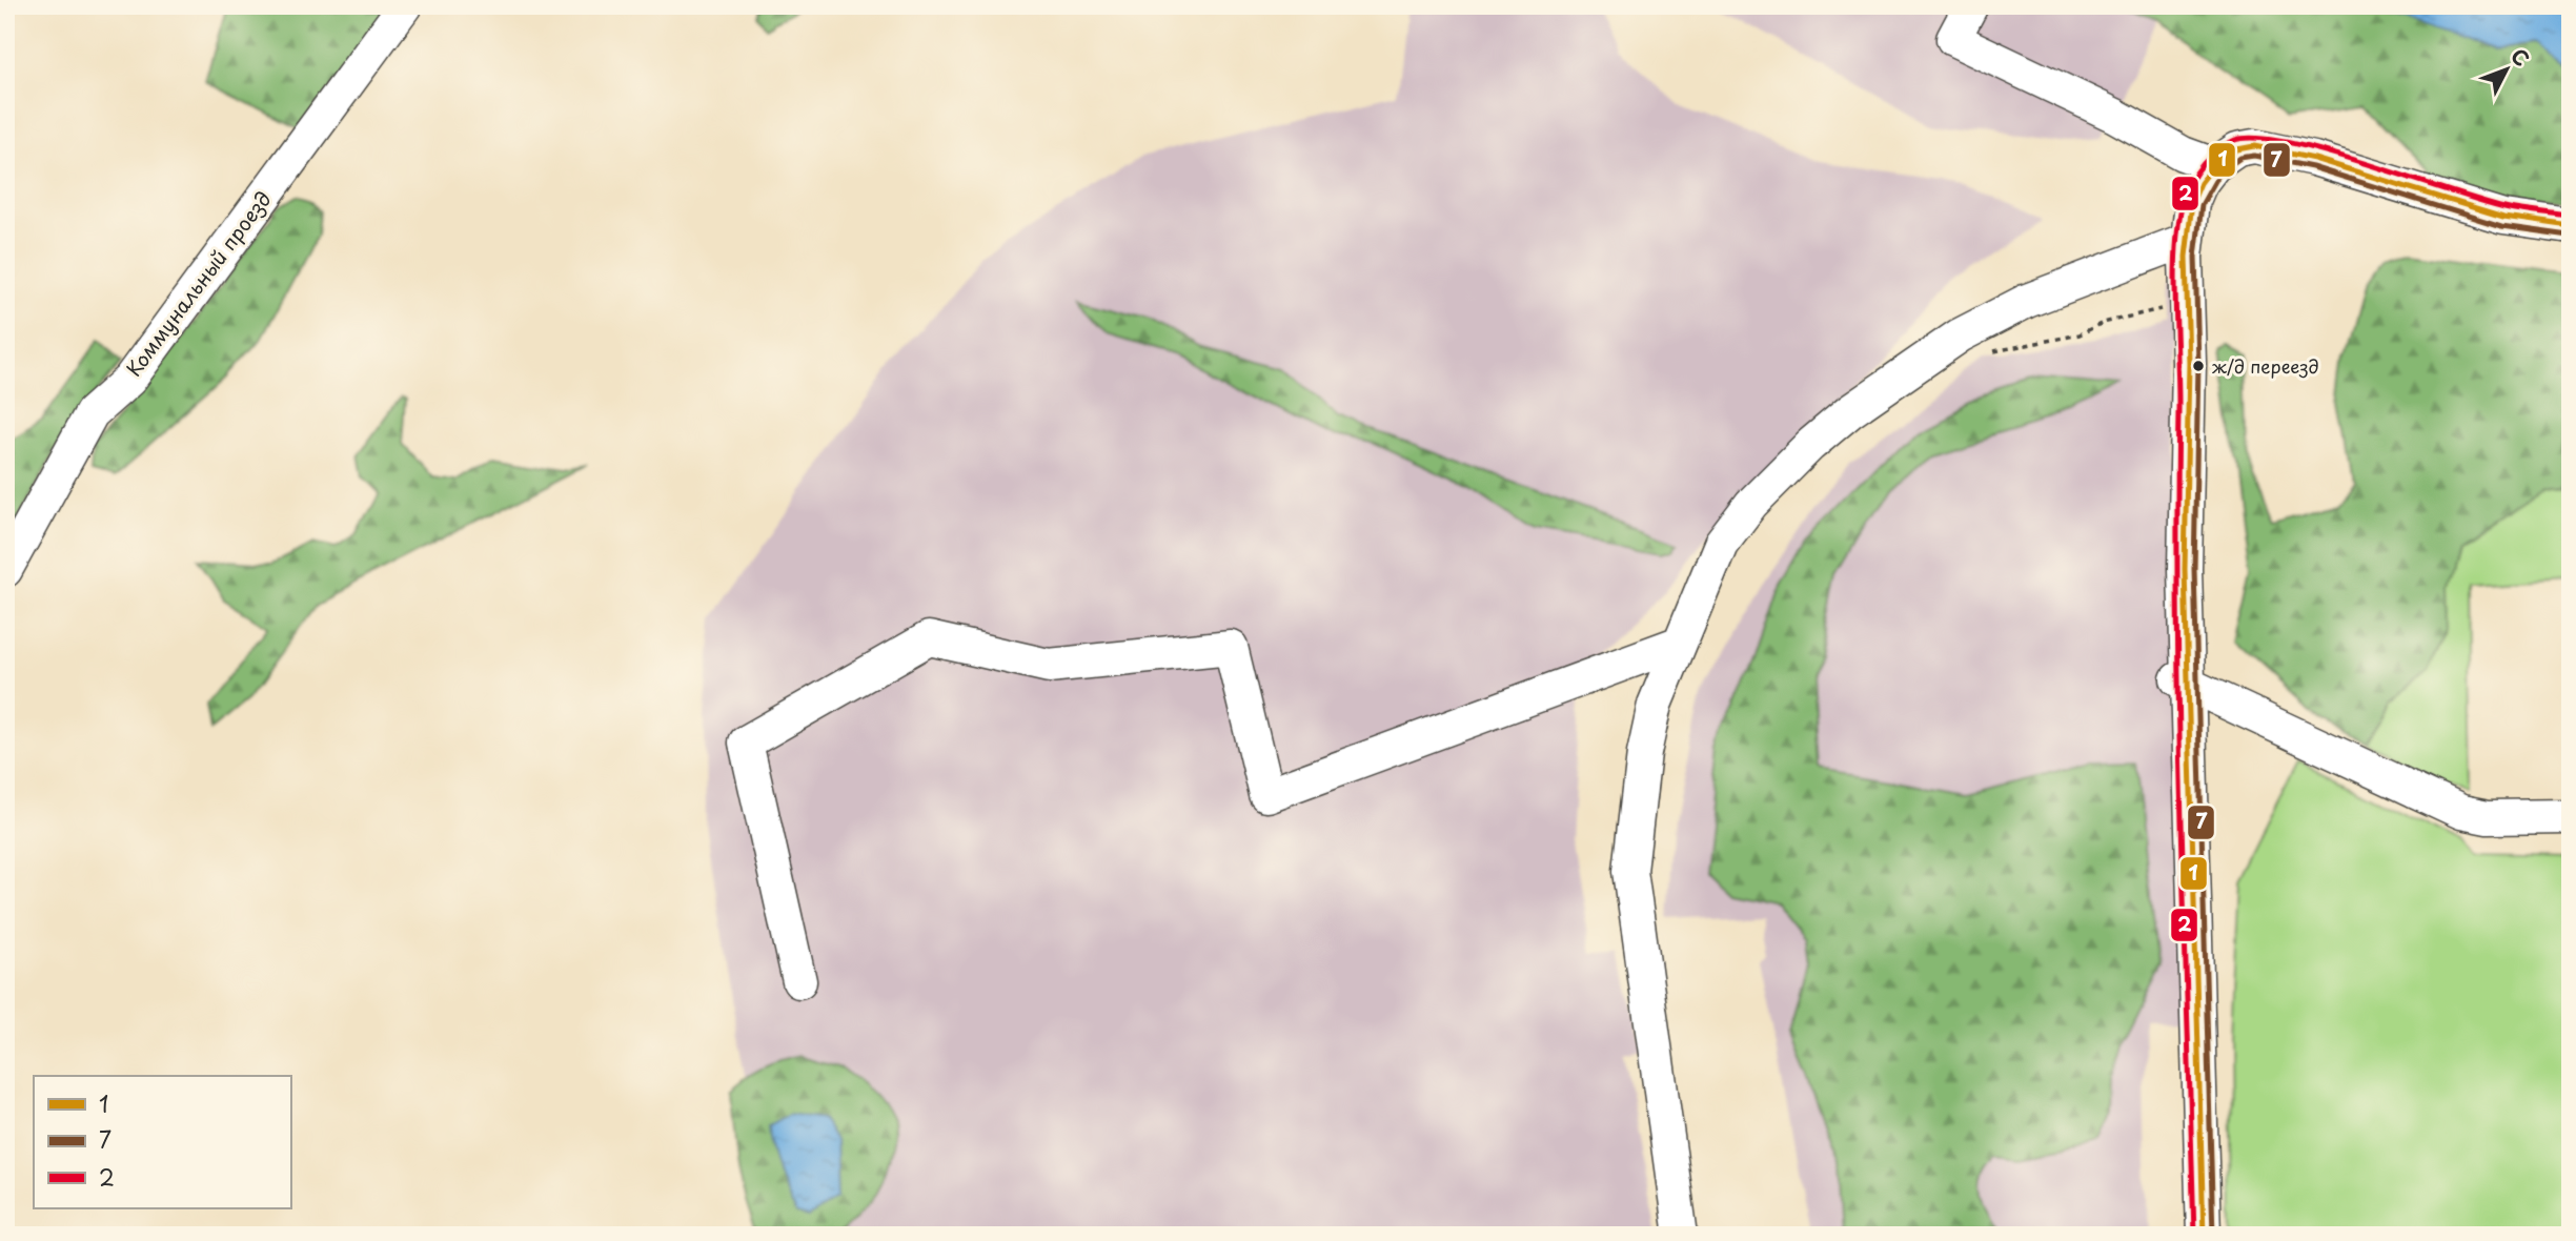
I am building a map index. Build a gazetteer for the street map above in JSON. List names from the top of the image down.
{
  "streets": {
    "street": ["Коммунальный проезд"]
  },
  "places": ["ж/д переезд"],
  "lines": ["transit line 2", "transit line 1", "transit line 7"],
  "legend": ["1", "7", "2"],
  "north": "top right"
}
